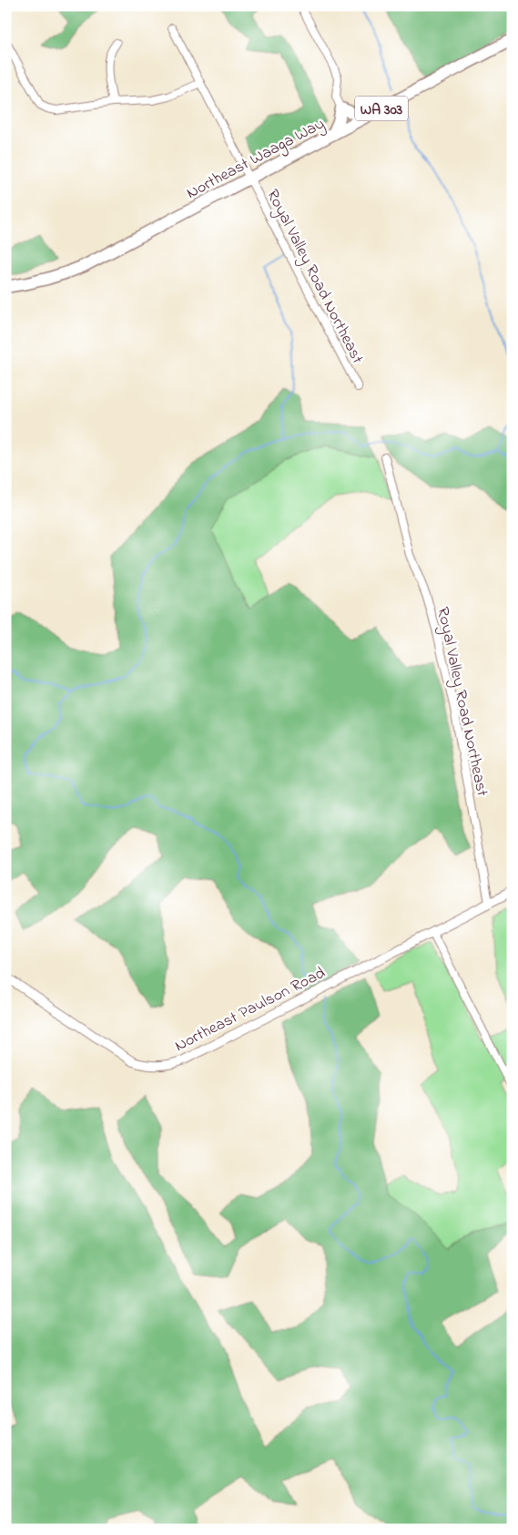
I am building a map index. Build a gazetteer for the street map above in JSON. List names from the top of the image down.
{
  "streets": {
    "highway": ["WA 303", "Northeast Waaga Way"],
    "street": ["Royal Valley Road Northeast", "Northeast Paulson Road"]
  },
  "crossings": [
    ["Northeast Waaga Way", "Royal Valley Road Northeast"],
    ["Royal Valley Road Northeast", "Northeast Paulson Road"]
  ]
}
